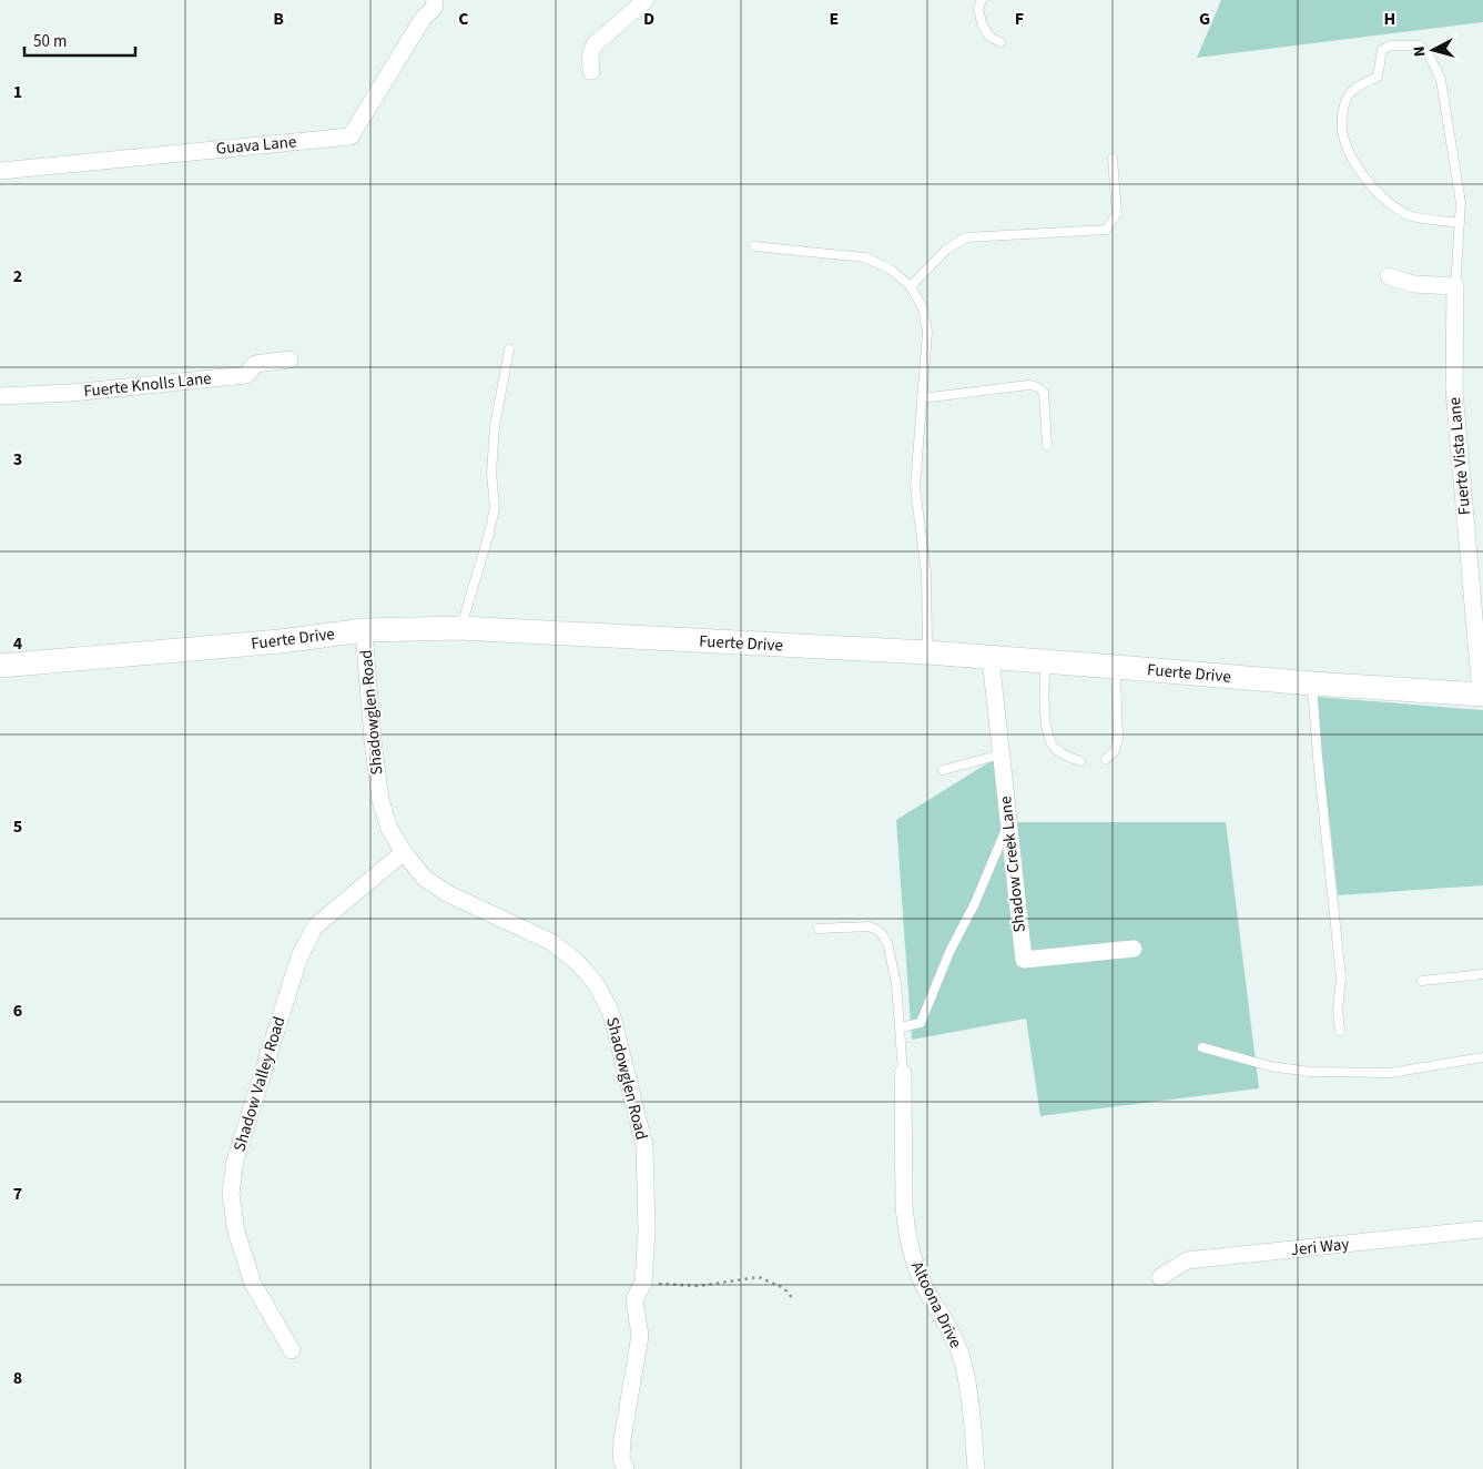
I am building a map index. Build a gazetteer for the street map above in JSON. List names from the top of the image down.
{
  "streets": {
    "street": [
      "Guava Lane",
      "Fuerte Knolls Lane",
      "Fuerte Vista Lane",
      "Fuerte Drive",
      "Shadowglen Road",
      "Shadow Creek Lane",
      "Shadow Valley Road",
      "Jeri Way",
      "Altoona Drive"
    ]
  },
  "crossings": [
    ["Fuerte Vista Lane", "Fuerte Drive"],
    ["Fuerte Drive", "Shadowglen Road"],
    ["Fuerte Drive", "Shadow Creek Lane"],
    ["Shadowglen Road", "Shadow Valley Road"]
  ],
  "scale_bar": "50 m",
  "north": "left",
  "grid": {
    "columns": [
      "B",
      "C",
      "D",
      "E",
      "F",
      "G",
      "H"
    ],
    "rows": [
      "1",
      "2",
      "3",
      "4",
      "5",
      "6",
      "7",
      "8"
    ]
  }
}
